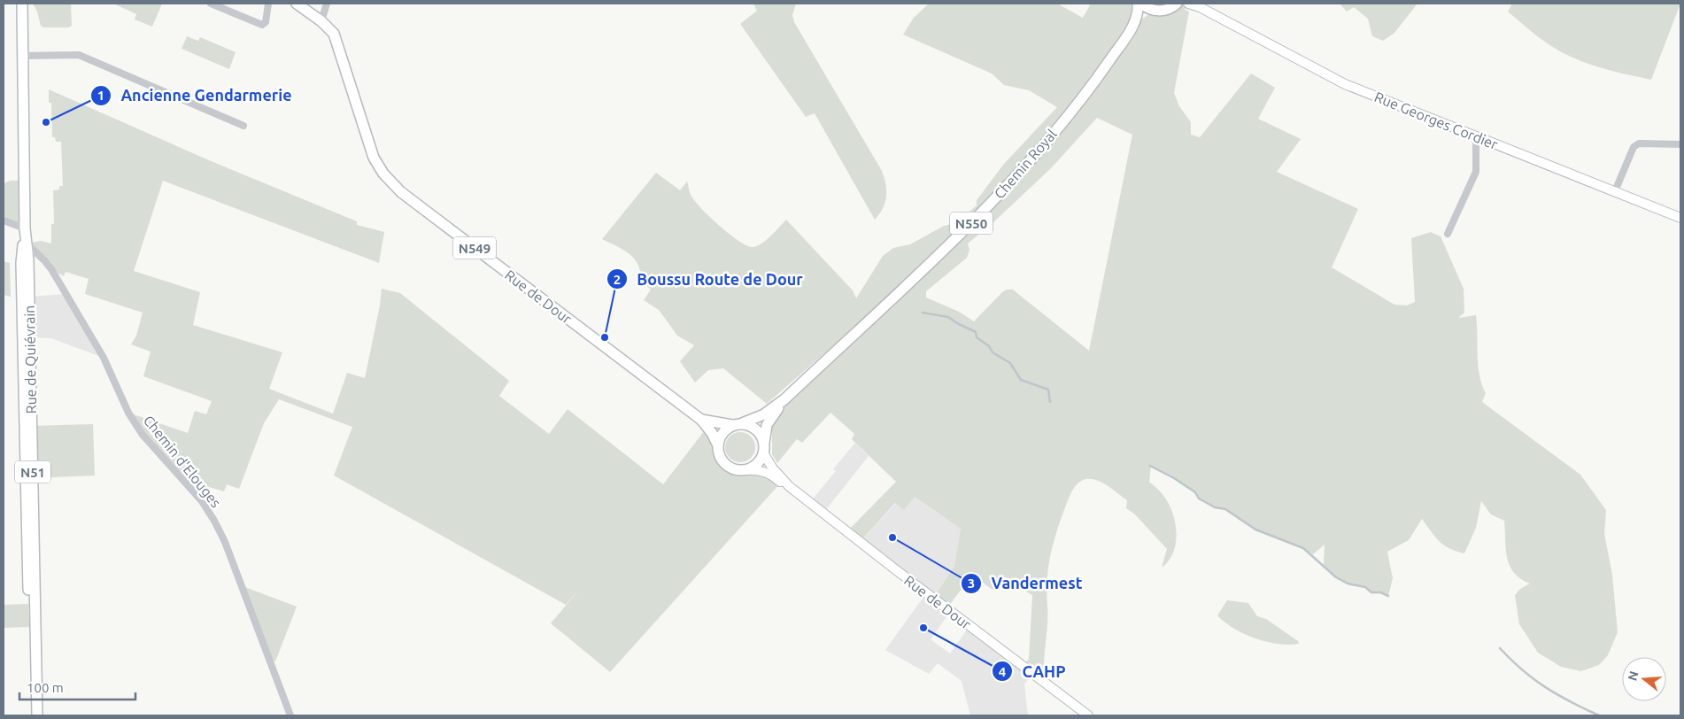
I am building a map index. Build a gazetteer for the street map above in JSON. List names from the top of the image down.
{
  "streets": {
    "main road": [
      "Chemin Royal",
      "N550",
      "N549",
      "Rue de Dour",
      "Rue de Quiévrain",
      "N51"
    ],
    "street": ["Rue Georges Cordier", "Chemin d'Elouges"]
  },
  "crossings": [
    ["Chemin Royal", "Rue de Dour"],
    ["N549", "Rue de Dour"],
    ["Rue de Quiévrain", "Chemin d'Elouges"],
    ["Rue de Quiévrain", "N51"],
    ["Chemin d'Elouges", "N51"]
  ],
  "places": [
    "Ancienne Gendarmerie",
    "Boussu Route de Dour",
    "Vandermest",
    "CAHP"
  ],
  "scale_bar": "100 m",
  "north": "left"
}
